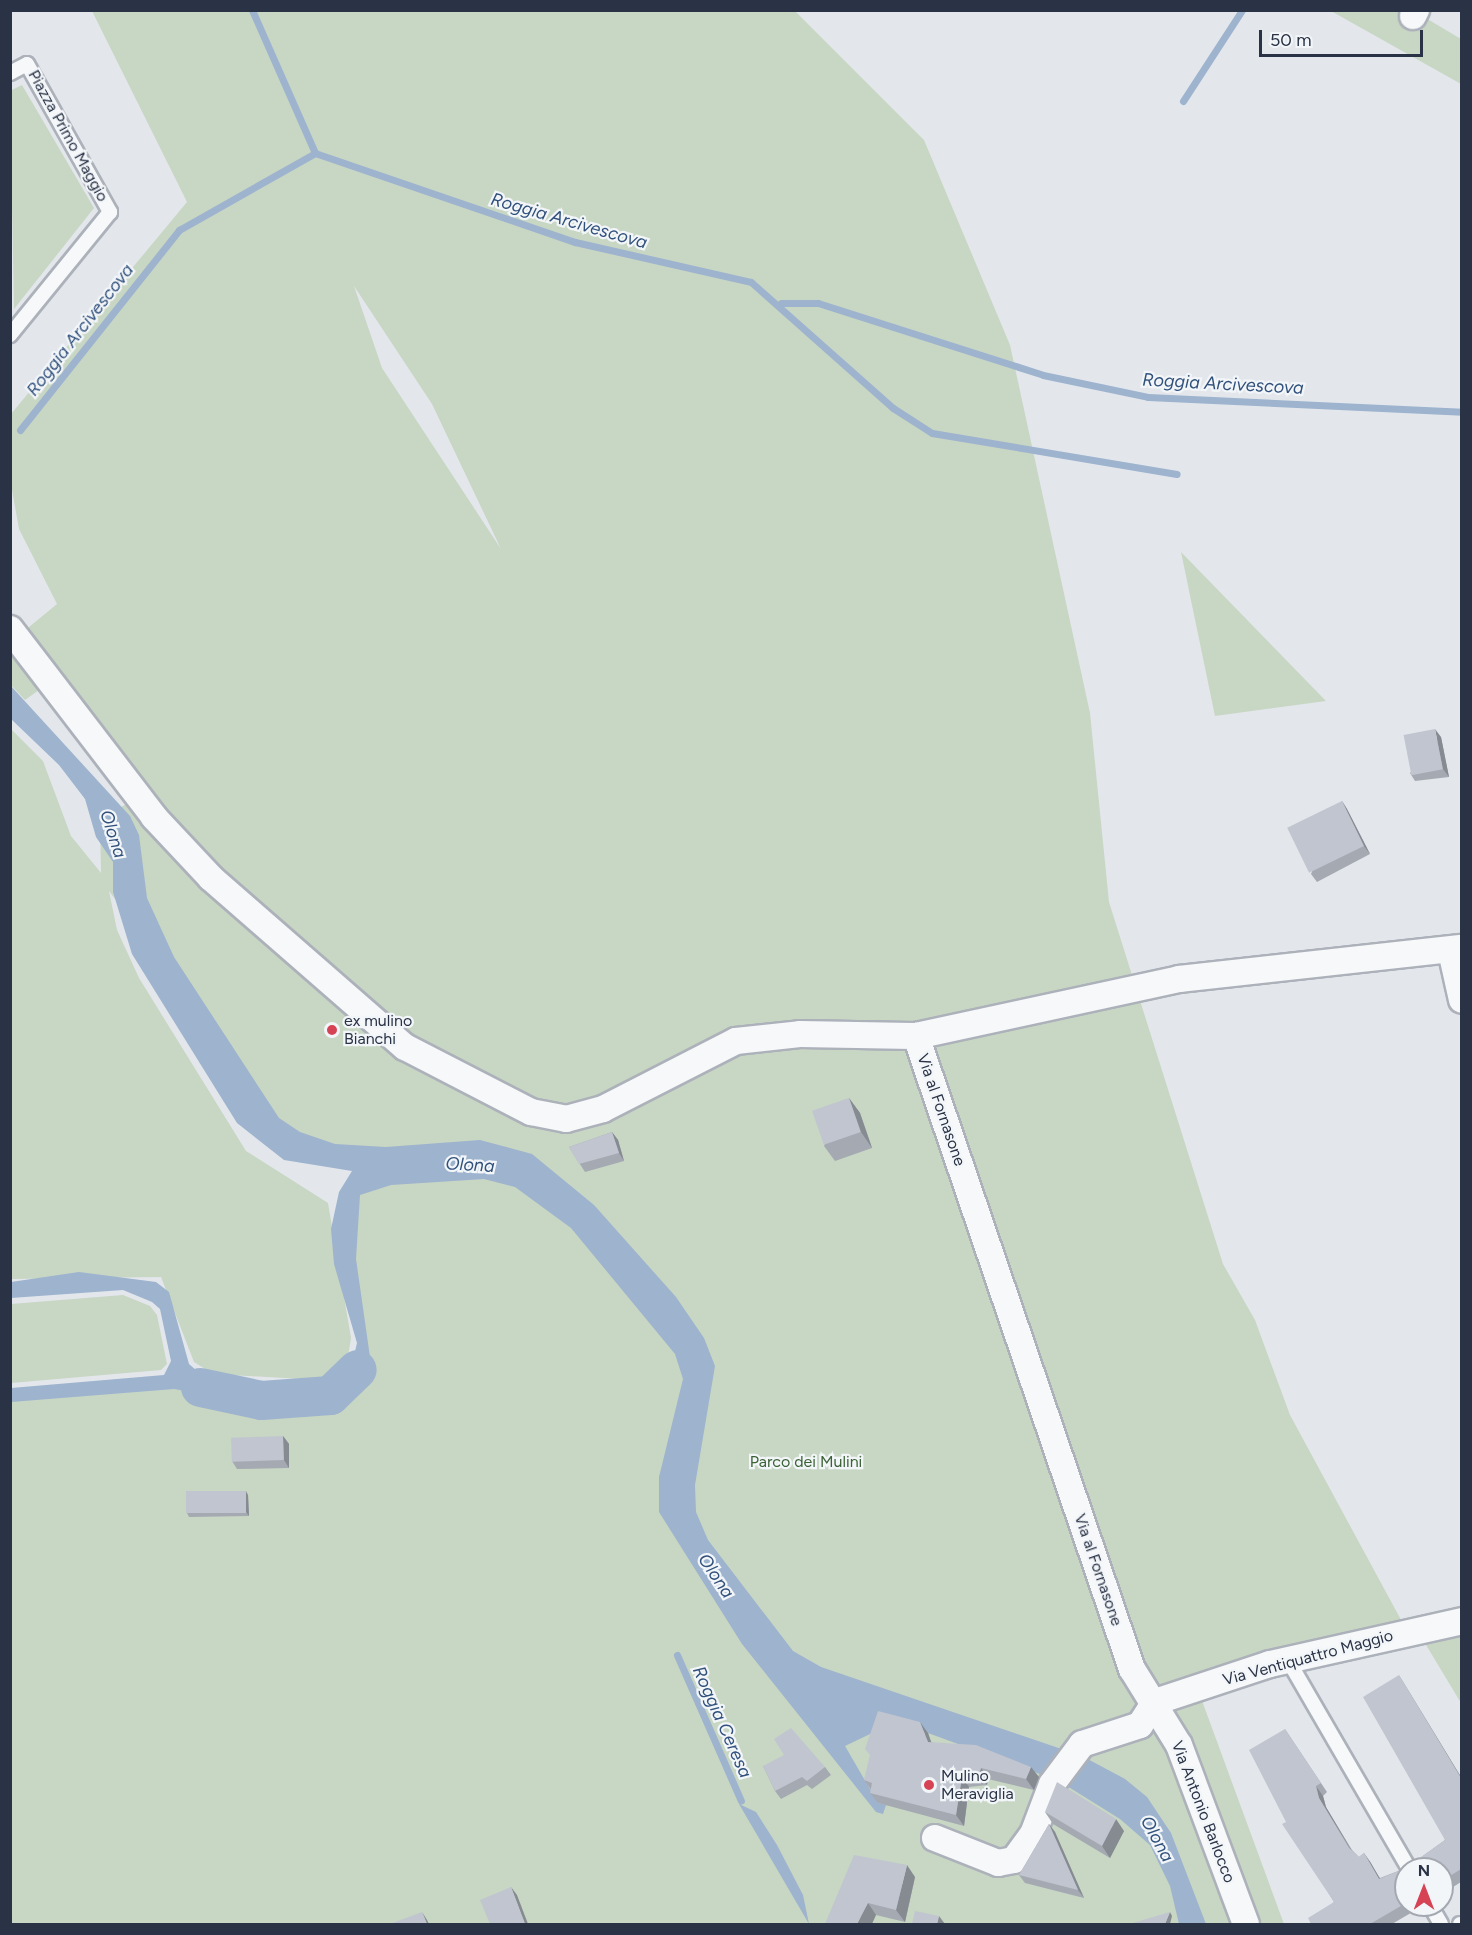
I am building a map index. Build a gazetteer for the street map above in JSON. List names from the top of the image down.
{
  "streets": {
    "street": ["Via al Fornasone", "Via Ventiquattro Maggio", "Via Antonio Barlocco"],
    "lane": ["Piazza Primo Maggio"]
  },
  "crossings": [
    ["Via al Fornasone", "Via Ventiquattro Maggio"],
    ["Via al Fornasone", "Via Antonio Barlocco"],
    ["Via Ventiquattro Maggio", "Via Antonio Barlocco"]
  ],
  "water": ["Roggia Arcivescova", "Olona", "Roggia Ceresa"],
  "parks": ["Parco dei Mulini"],
  "places": ["ex mulino Bianchi", "Mulino Meraviglia"],
  "scale_bar": "50 m",
  "north": "top"
}
